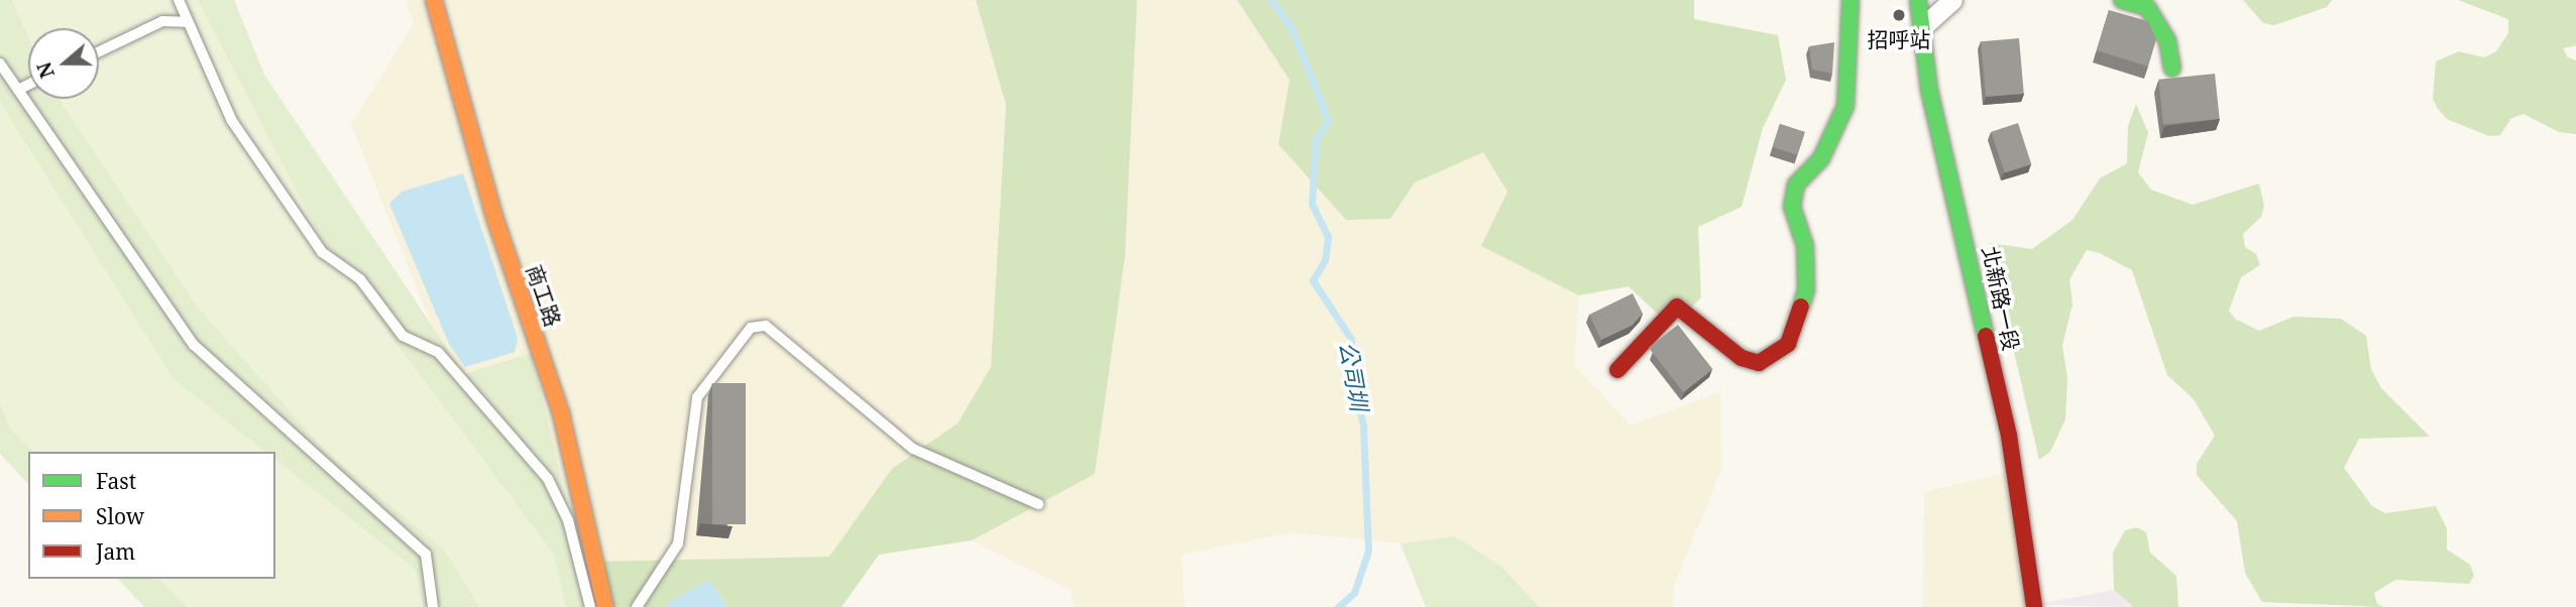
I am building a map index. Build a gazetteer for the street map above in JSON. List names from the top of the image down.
{
  "streets": {
    "street": ["商工路", "北新路一段"]
  },
  "water": ["公司圳"],
  "places": ["招呼站"],
  "legend": ["Fast", "Slow", "Jam"],
  "north": "left"
}
